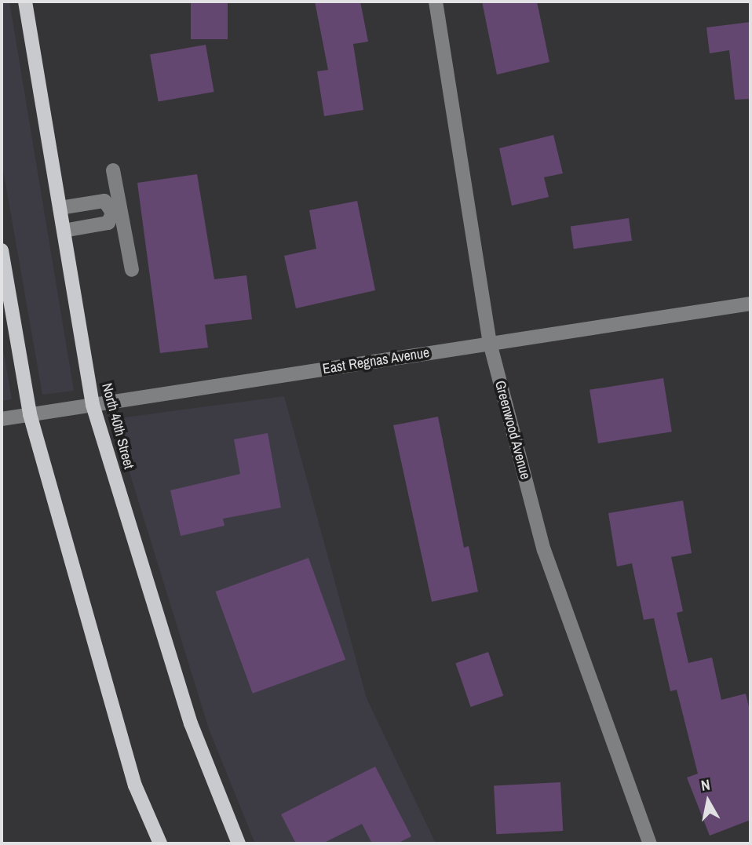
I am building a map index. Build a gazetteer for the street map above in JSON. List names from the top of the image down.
{
  "streets": {
    "main road": ["North 40th Street"],
    "street": ["East Regnas Avenue", "Greenwood Avenue"]
  },
  "crossings": [
    ["East Regnas Avenue", "North 40th Street"],
    ["East Regnas Avenue", "Greenwood Avenue"]
  ],
  "north": "top"
}
